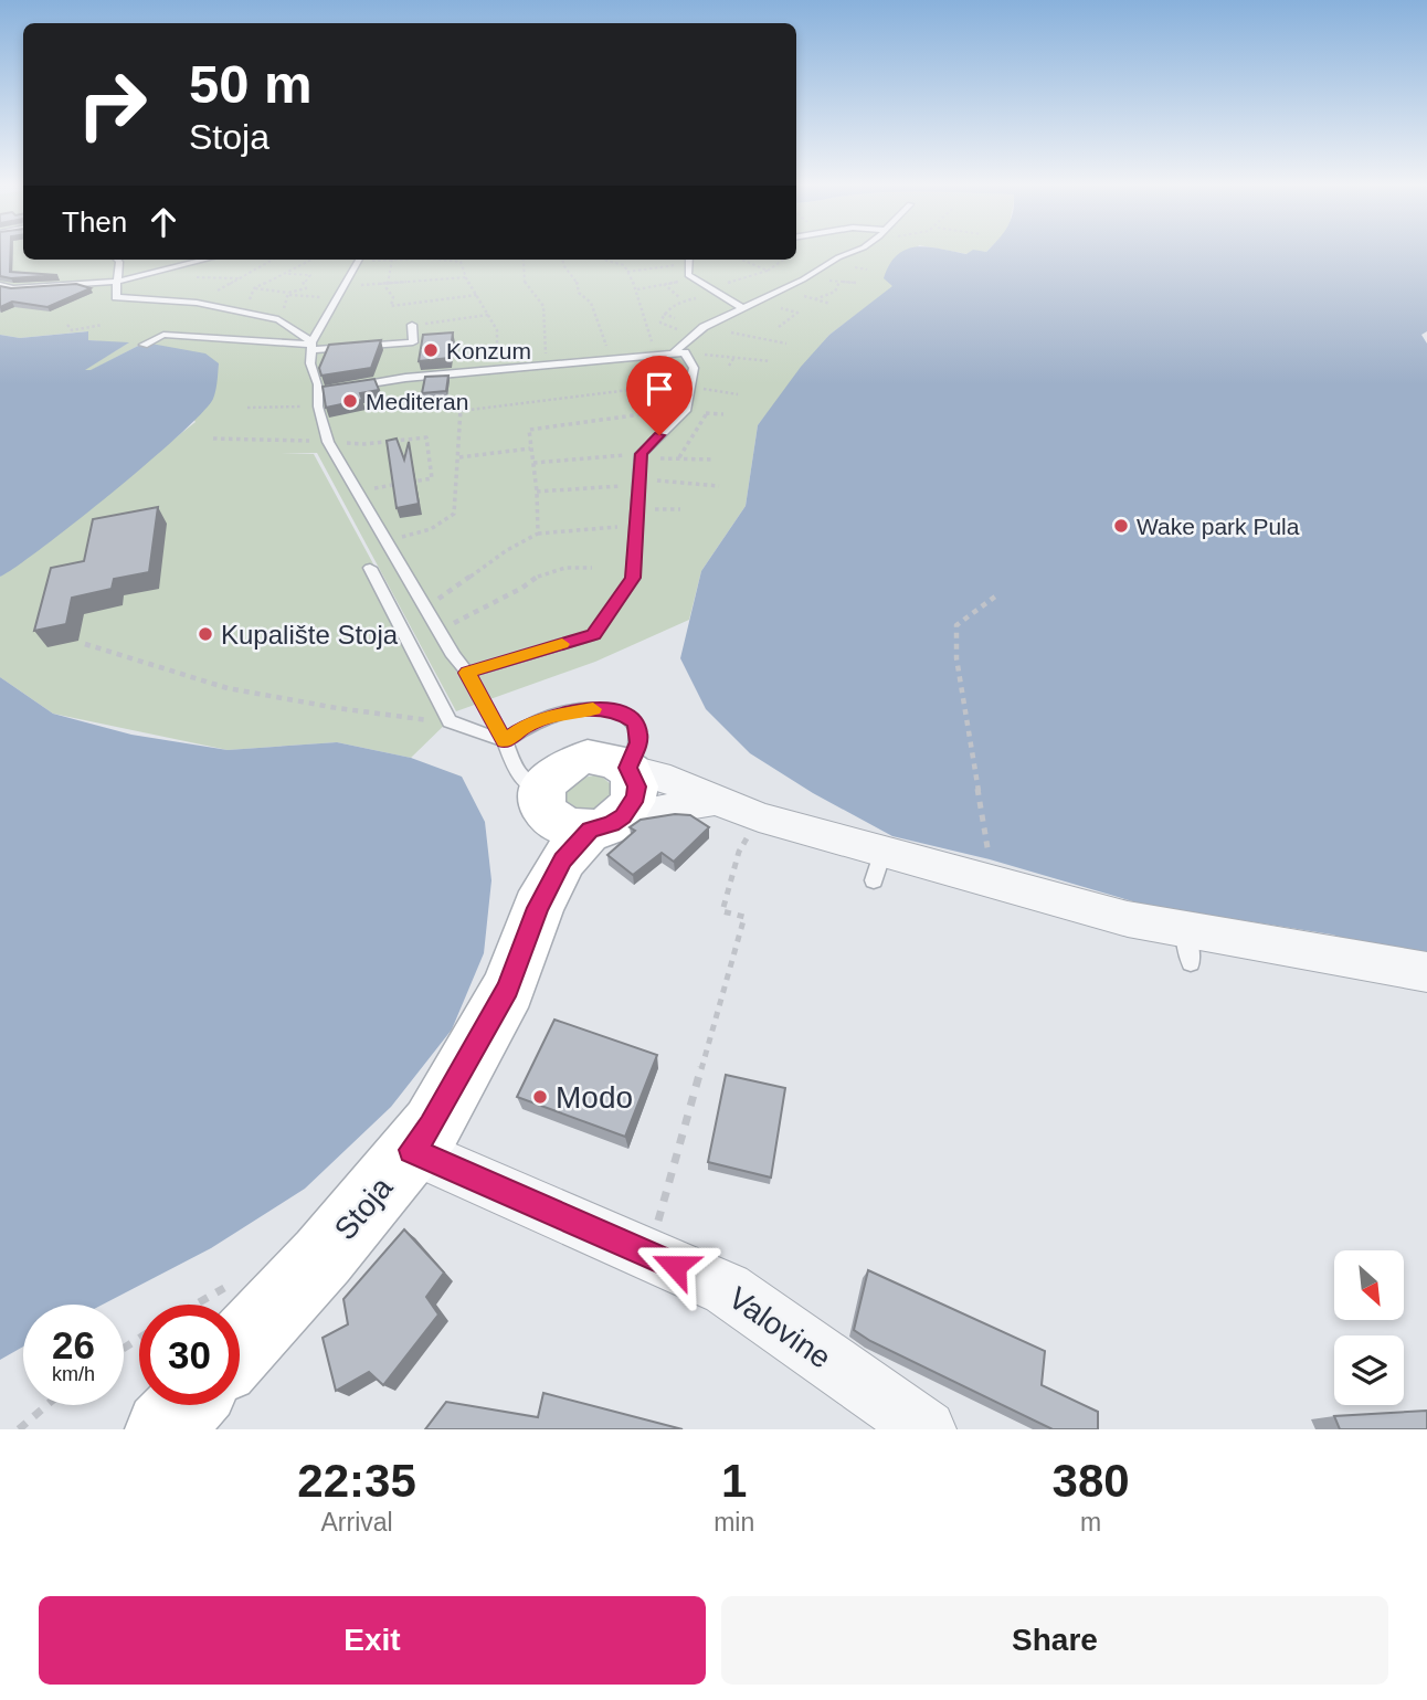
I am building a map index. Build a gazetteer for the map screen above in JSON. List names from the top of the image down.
{
  "streets": {
    "main road": ["Stoja"],
    "street": ["Valovine"]
  },
  "crossings": [
    ["Stoja", "Valovine"]
  ],
  "places": [
    "Konzum",
    "Mediteran",
    "Wake park Pula",
    "Kupalište Stoja",
    "Modo"
  ],
  "north": "bottom right",
  "page": {
    "turn": ["50 m", "Stoja"],
    "then": "Then",
    "speed": "26 km/h",
    "limit": "30",
    "eta": [
      "22:35",
      "Arrival",
      "1",
      "min",
      "380",
      "m"
    ],
    "buttons": ["Exit", "Share"]
  }
}
